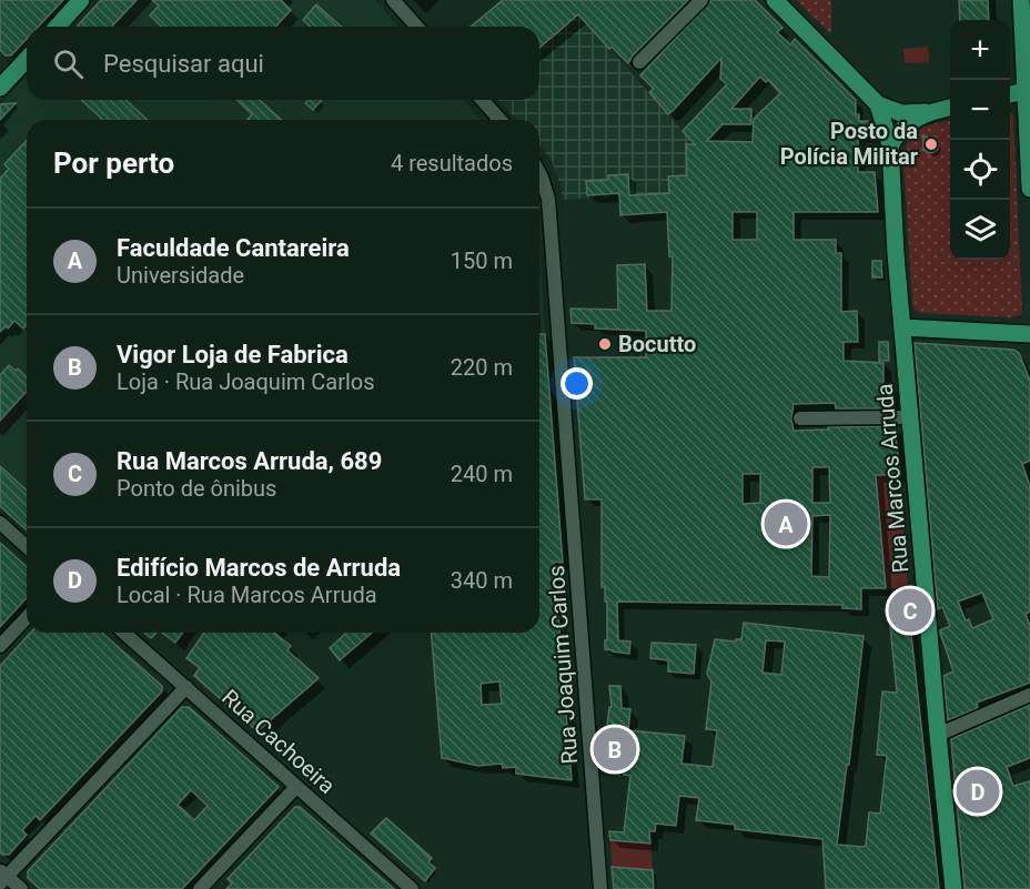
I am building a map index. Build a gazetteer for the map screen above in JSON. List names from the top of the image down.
{
  "streets": {
    "main road": ["Rua Marcos Arruda"],
    "street": ["Rua Joaquim Carlos", "Rua Cachoeira"]
  },
  "places": ["Posto da Polícia Militar", "Bocutto"],
  "page": {
    "map_buttons": ["+", "−"],
    "search": "Pesquisar aqui",
    "heading": ["Por perto", "4 resultados"],
    "list": [
      {
        "mark": "A",
        "name": "Faculdade Cantareira",
        "note": "Universidade",
        "value": "150 m"
      },
      {
        "mark": "B",
        "name": "Vigor Loja de Fabrica",
        "note": "Loja · Rua Joaquim Carlos",
        "value": "220 m"
      },
      {
        "mark": "C",
        "name": "Rua Marcos Arruda, 689",
        "note": "Ponto de ônibus",
        "value": "240 m"
      },
      {
        "mark": "D",
        "name": "Edifício Marcos de Arruda",
        "note": "Local · Rua Marcos Arruda",
        "value": "340 m"
      }
    ],
    "pins": [
      "A",
      "C",
      "B",
      "D"
    ]
  }
}
